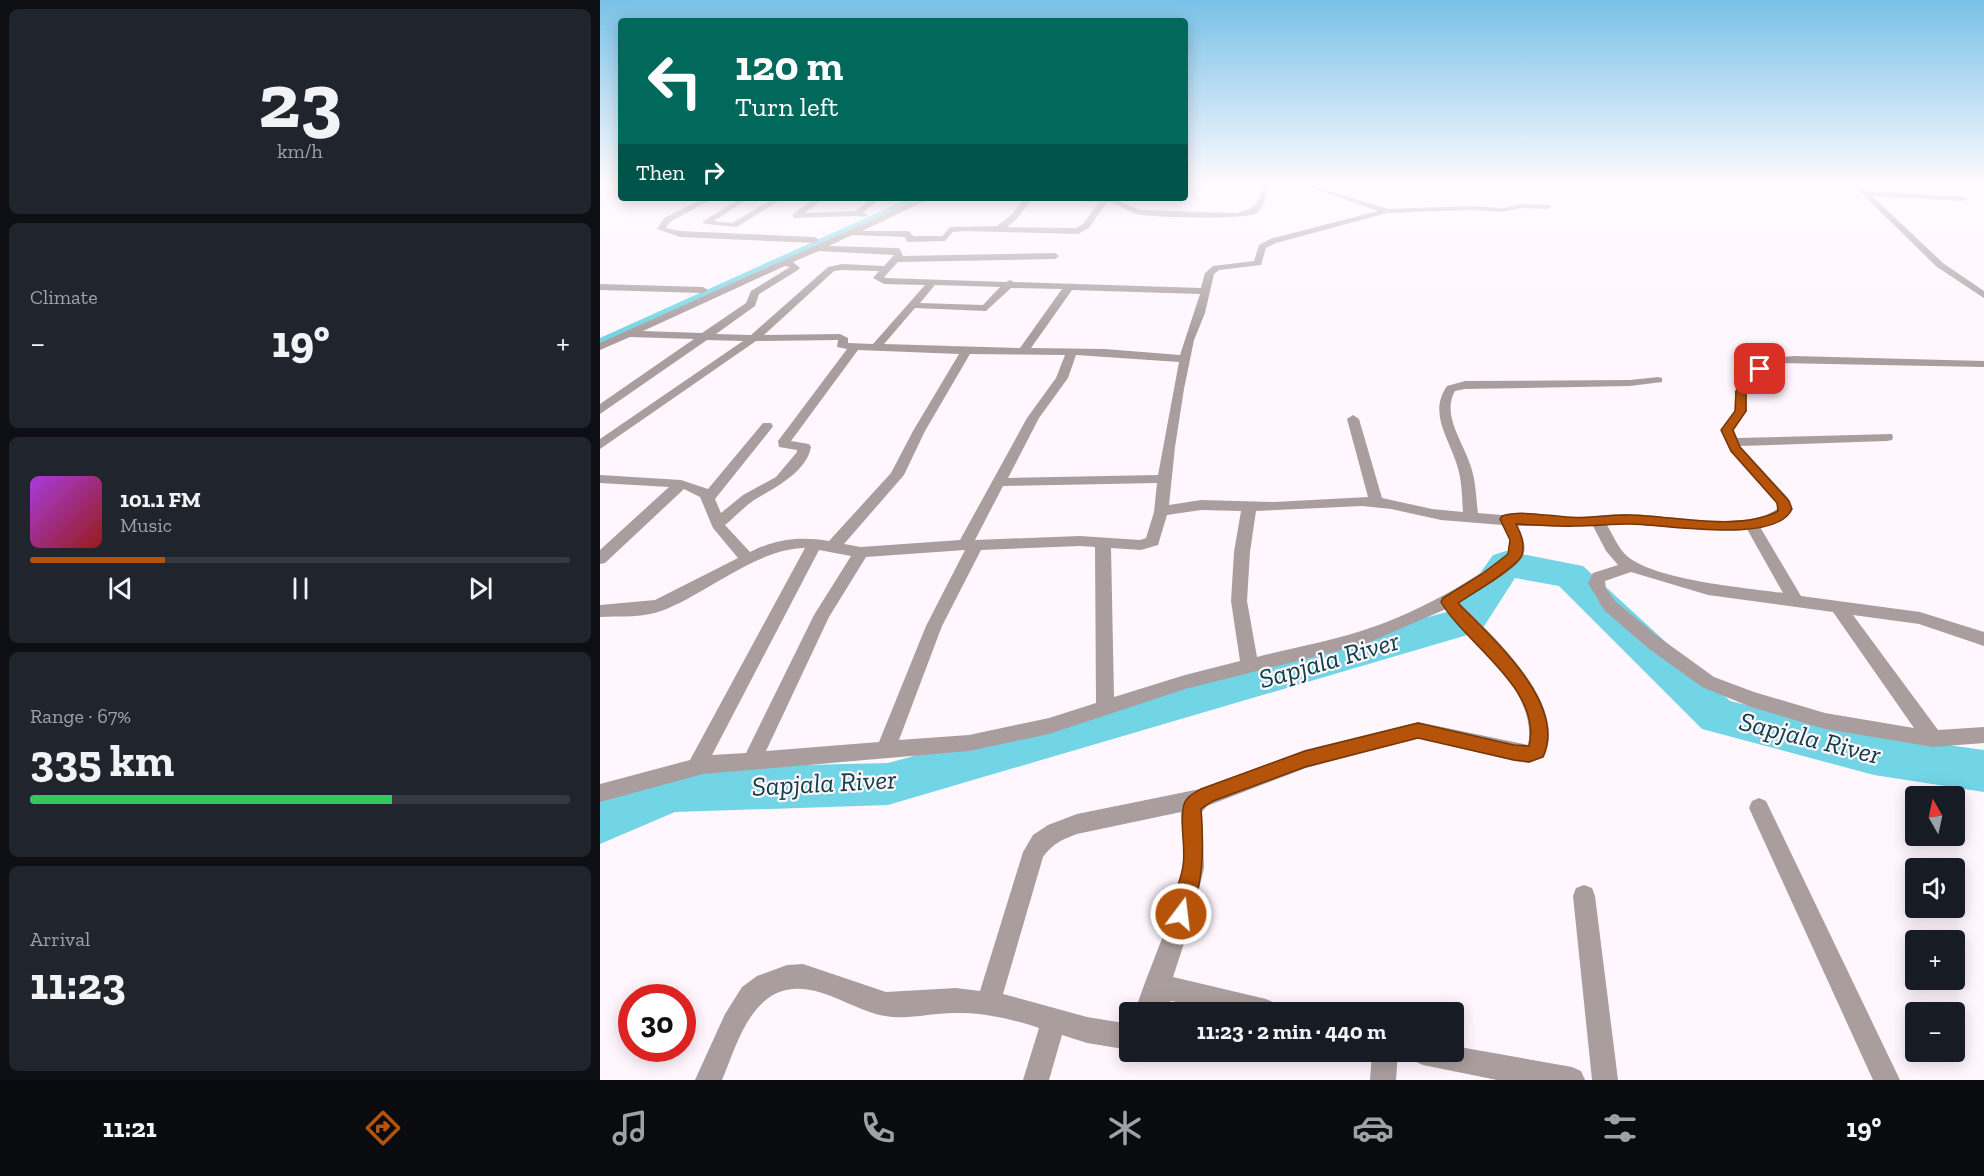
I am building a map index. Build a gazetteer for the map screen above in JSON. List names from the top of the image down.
{
  "water": ["Sapjala River"],
  "north": "top",
  "page": {
    "tile": [
      ["23", "km/h"],
      "Climate",
      ["Range · 67%", "335 km"],
      ["Arrival", "11:23"]
    ],
    "turn": ["120 m", "Turn left"],
    "then": "Then",
    "heat": ["−", "19°", "+"],
    "song": ["101.1 FM", "Music"],
    "map_buttons": ["+", "−"],
    "limit": "30",
    "trip": "11:23 · 2 min · 440 m",
    "tabs": ["11:21", "19°"]
  }
}
